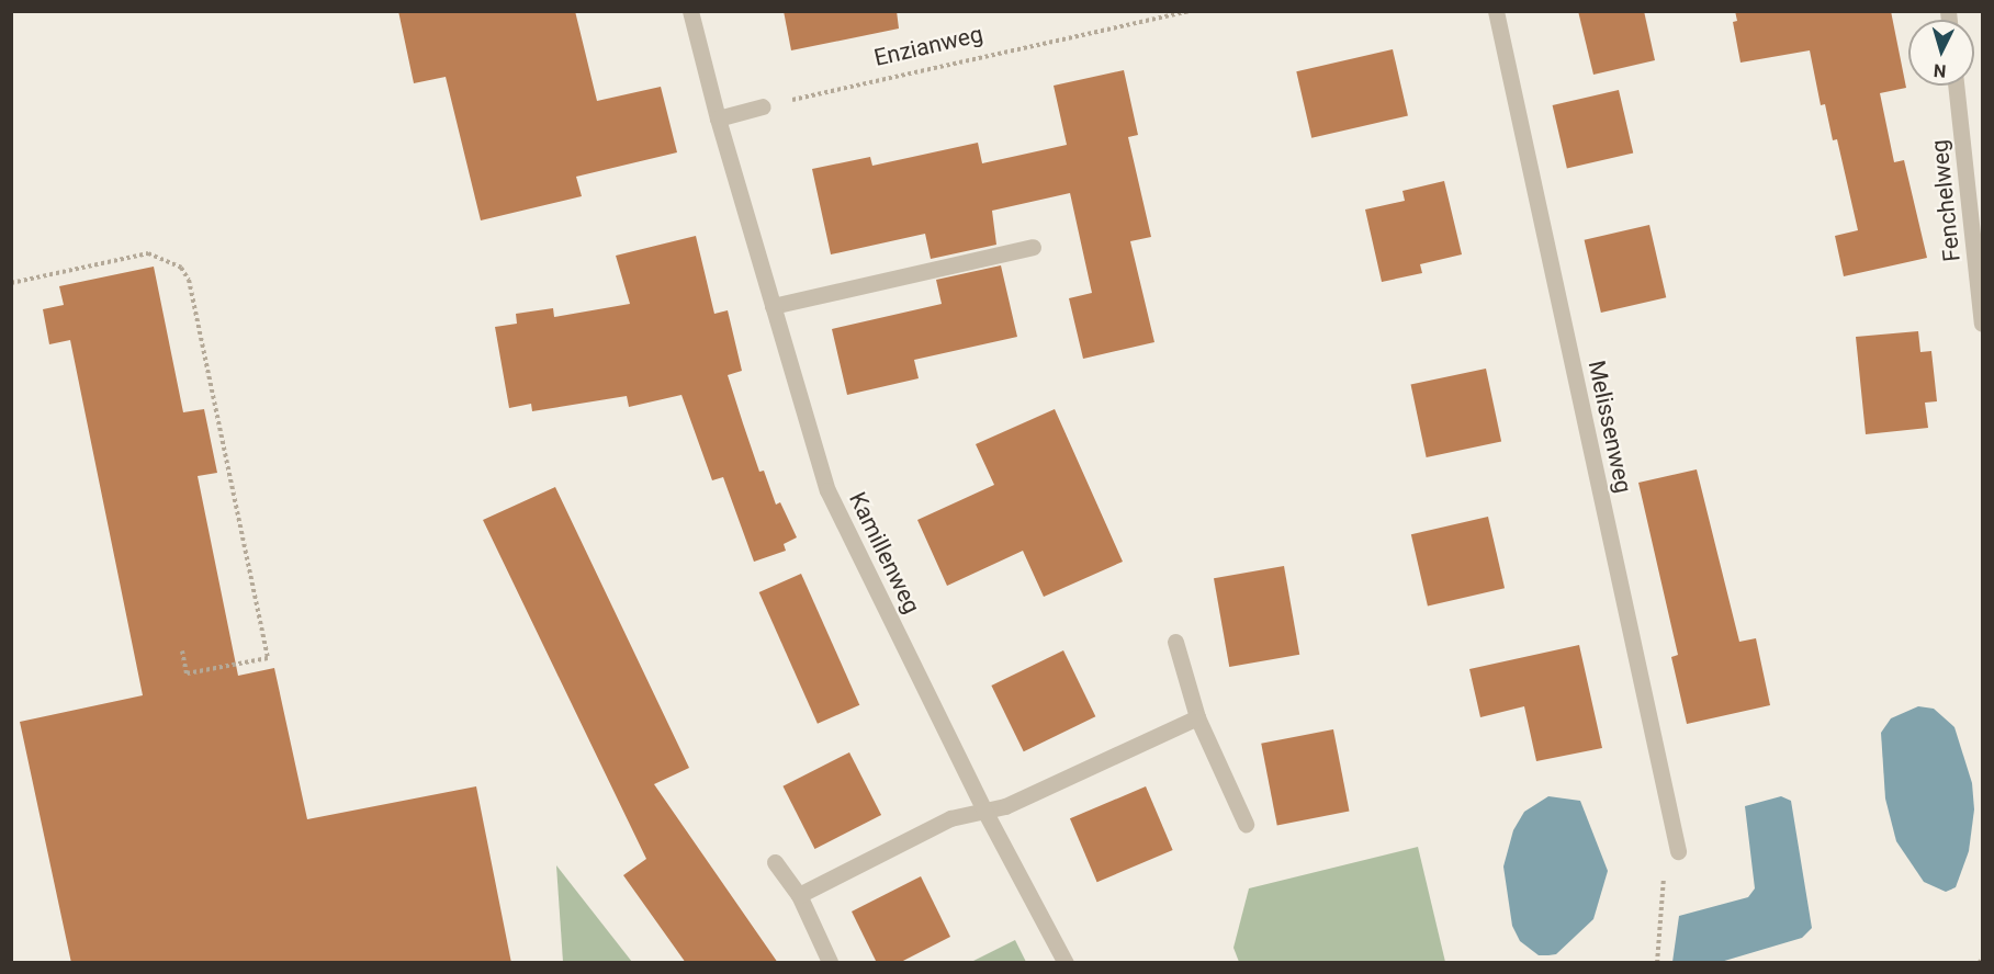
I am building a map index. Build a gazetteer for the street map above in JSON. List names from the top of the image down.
{
  "streets": {
    "street": ["Fenchelweg", "Melissenweg", "Kamillenweg"],
    "path": ["Enzianweg"]
  },
  "north": "bottom"
}
